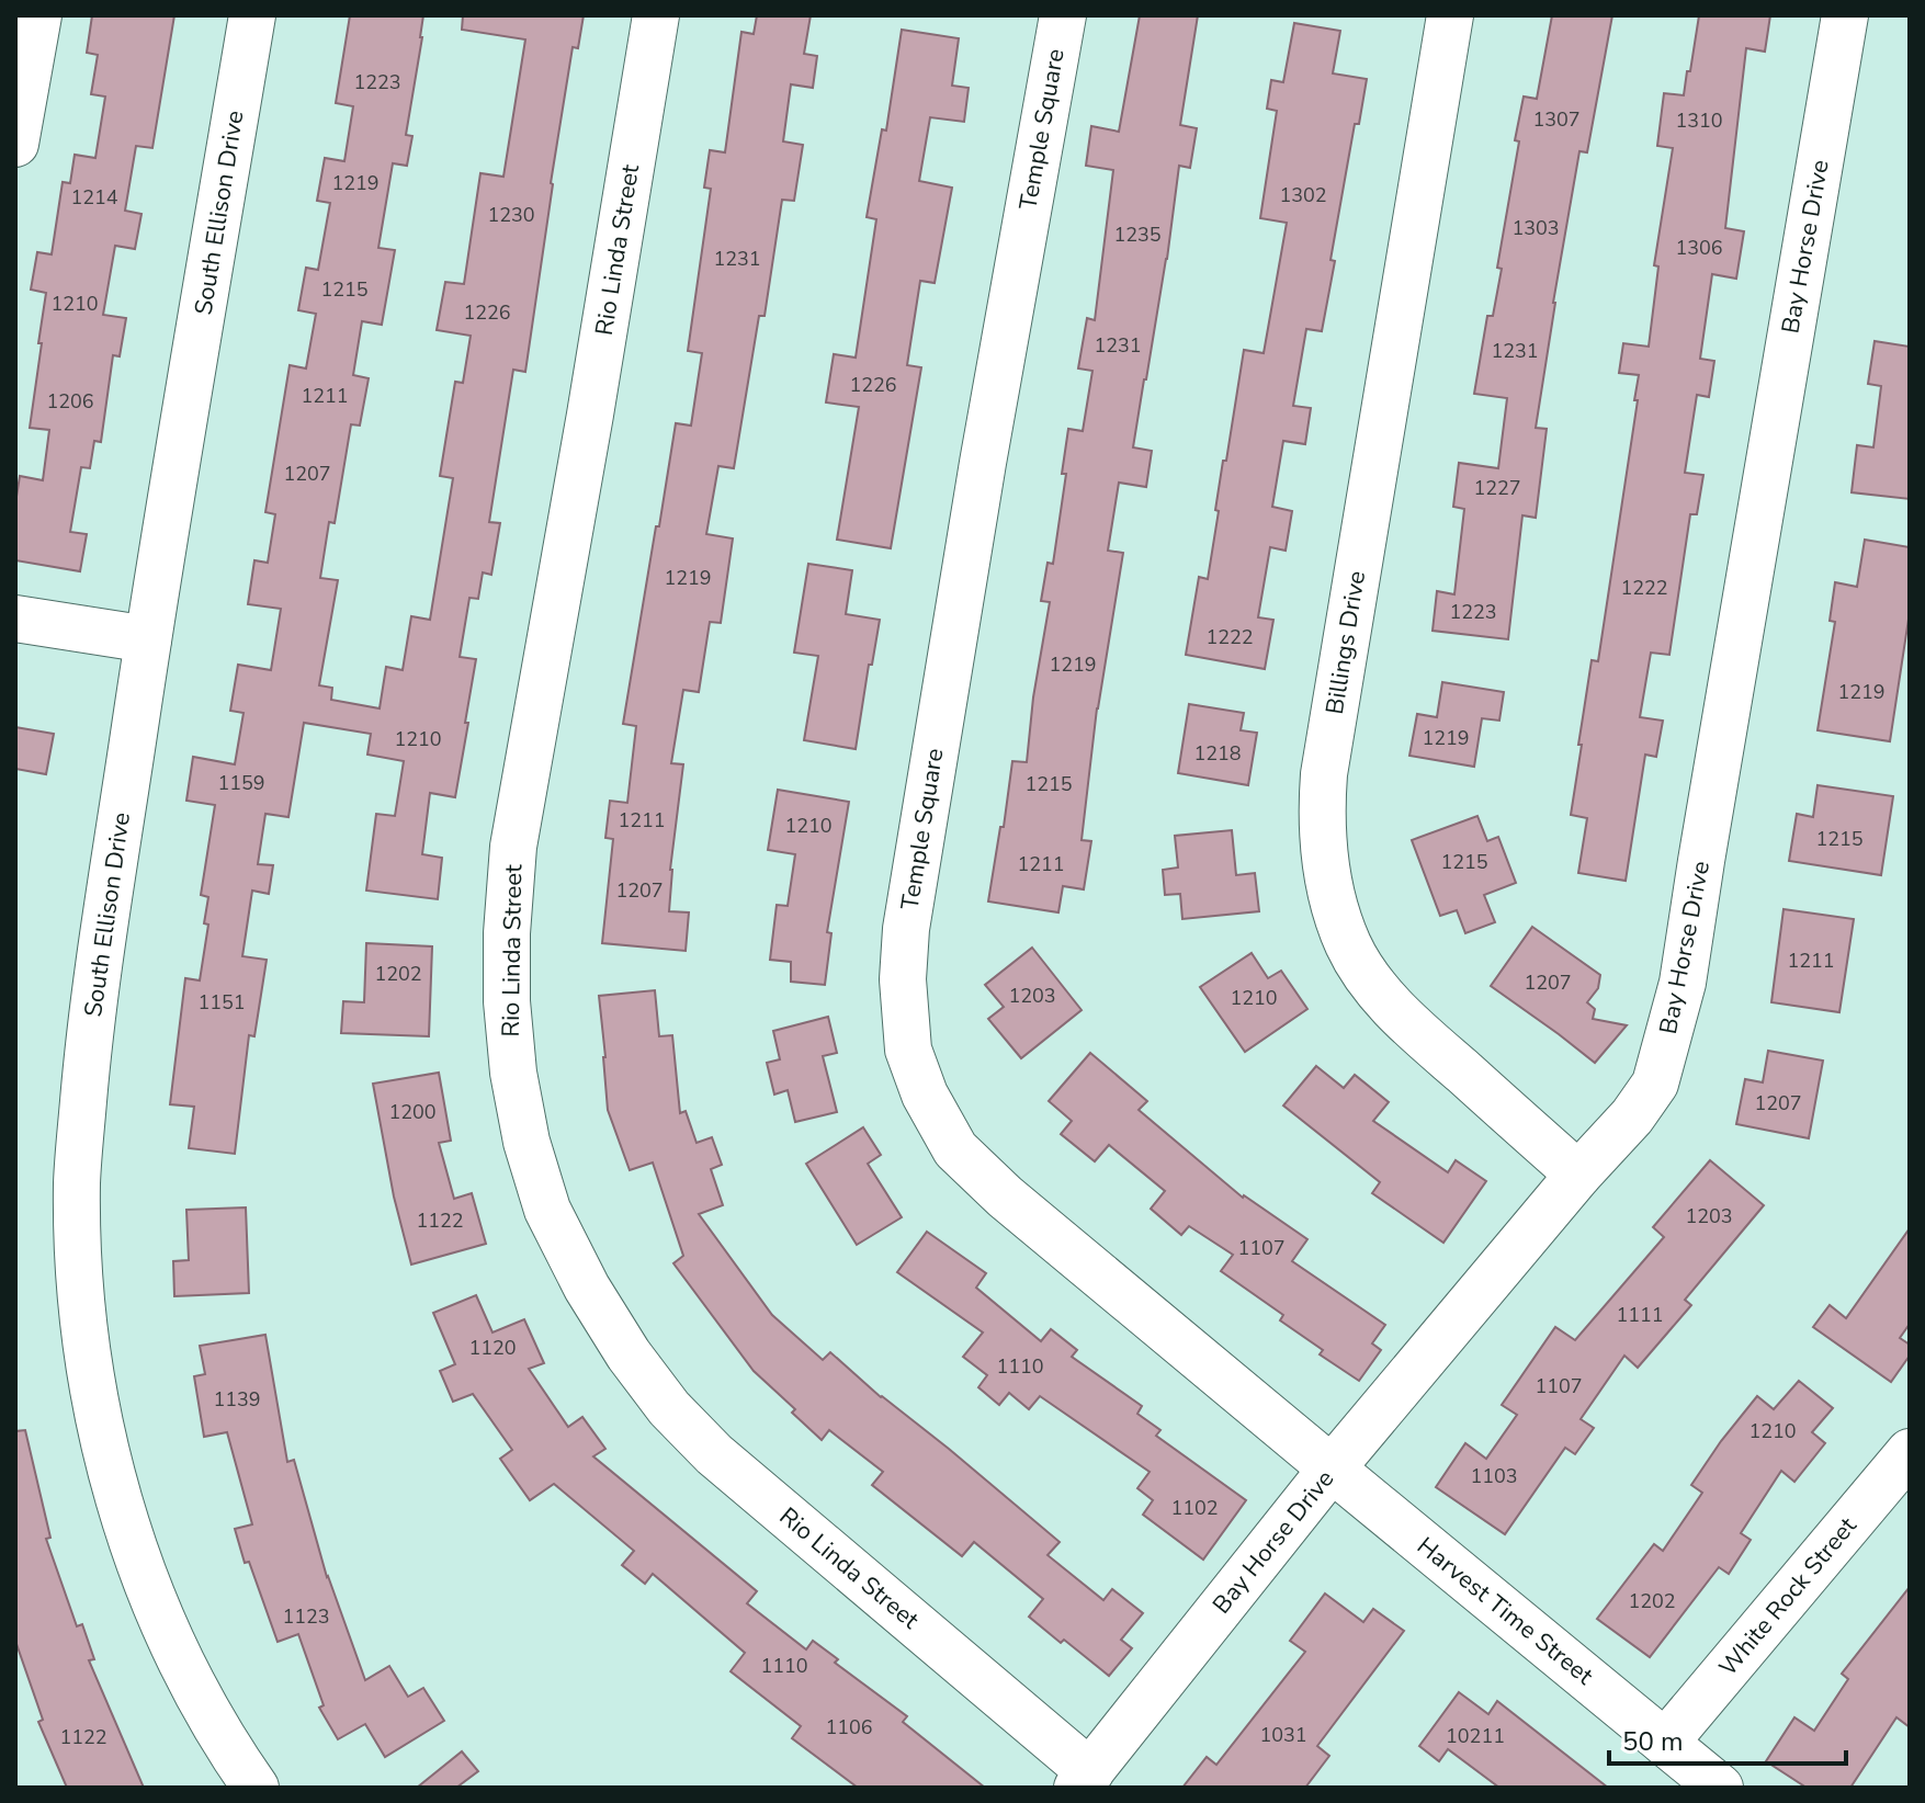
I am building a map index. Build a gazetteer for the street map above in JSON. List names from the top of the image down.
{
  "streets": {
    "street": [
      "Temple Square",
      "South Ellison Drive",
      "Bay Horse Drive",
      "Rio Linda Street",
      "Billings Drive",
      "White Rock Street",
      "Harvest Time Street"
    ]
  },
  "crossings": [
    ["Temple Square", "Bay Horse Drive"],
    ["Temple Square", "Harvest Time Street"],
    ["Bay Horse Drive", "Rio Linda Street"],
    ["Bay Horse Drive", "Billings Drive"],
    ["Bay Horse Drive", "Harvest Time Street"],
    ["White Rock Street", "Harvest Time Street"]
  ],
  "house_numbers": [
    "1223",
    "1307",
    "1310",
    "1219",
    "1302",
    "1214",
    "1230",
    "1303",
    "1235",
    "1306",
    "1231",
    "1215",
    "1210",
    "1226",
    "1231",
    "1231",
    "1226",
    "1211",
    "1206",
    "1207",
    "1227",
    "1219",
    "1222",
    "1223",
    "1222",
    "1219",
    "1219",
    "1219",
    "1210",
    "1218",
    "1159",
    "1215",
    "1211",
    "1210",
    "1215",
    "1215",
    "1211",
    "1207",
    "1211",
    "1202",
    "1207",
    "1203",
    "1210",
    "1151",
    "1207",
    "1200",
    "1203",
    "1122",
    "1107",
    "1111",
    "1120",
    "1110",
    "1107",
    "1139",
    "1210",
    "1103",
    "1102",
    "1202",
    "1123",
    "1110",
    "1106",
    "1031",
    "10211",
    "1122"
  ],
  "scale_bar": "50 m"
}
